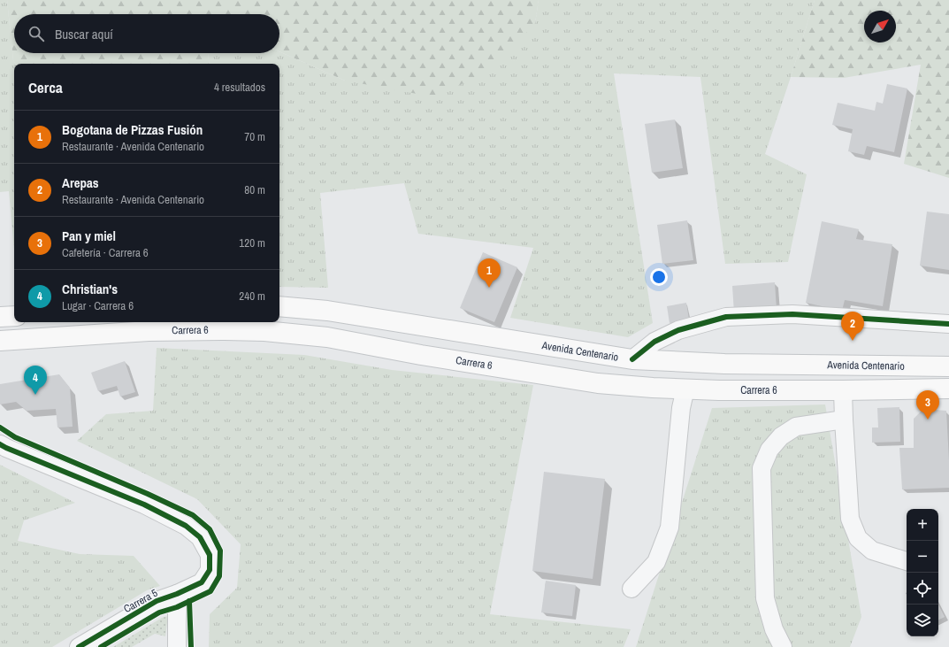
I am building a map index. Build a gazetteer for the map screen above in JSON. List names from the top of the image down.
{
  "streets": {
    "main road": ["Carrera 6", "Avenida Centenario"],
    "street": ["Carrera 5"]
  },
  "north": "top right",
  "page": {
    "search": "Buscar aquí",
    "heading": ["Cerca", "4 resultados"],
    "list": [
      {
        "mark": "1",
        "name": "Bogotana de Pizzas Fusión",
        "note": "Restaurante · Avenida Centenario",
        "value": "70 m"
      },
      {
        "mark": "2",
        "name": "Arepas",
        "note": "Restaurante · Avenida Centenario",
        "value": "80 m"
      },
      {
        "mark": "3",
        "name": "Pan y miel",
        "note": "Cafetería · Carrera 6",
        "value": "120 m"
      },
      {
        "mark": "4",
        "name": "Christian's",
        "note": "Lugar · Carrera 6",
        "value": "240 m"
      }
    ],
    "pins": [
      "1",
      "2",
      "4",
      "3"
    ],
    "map_buttons": ["+", "−"]
  }
}
